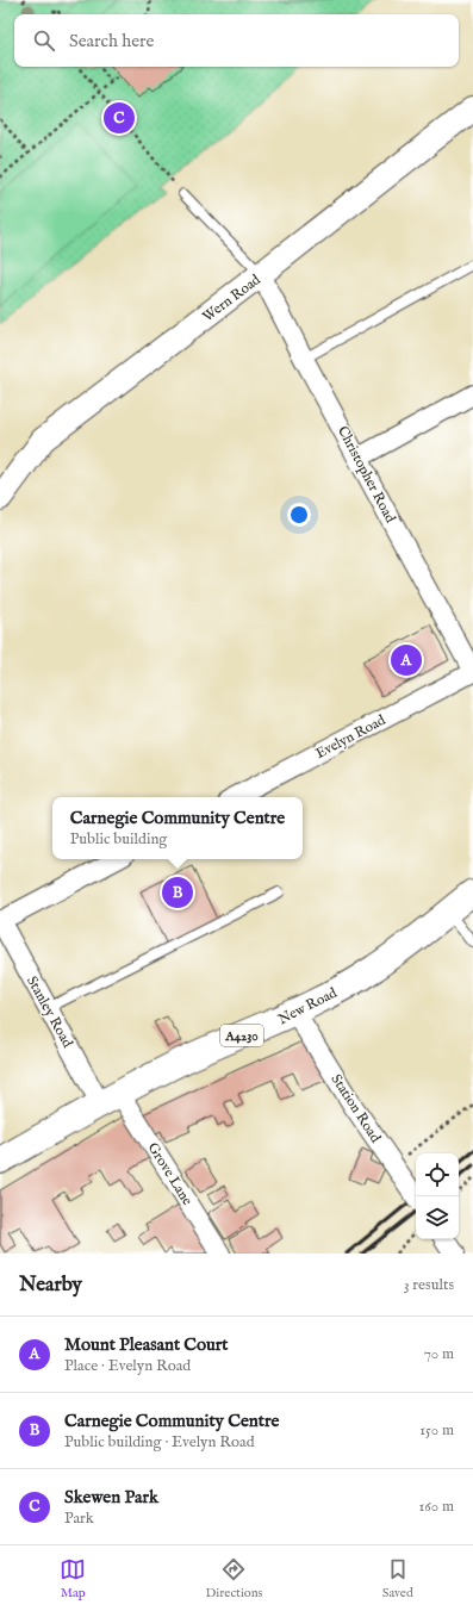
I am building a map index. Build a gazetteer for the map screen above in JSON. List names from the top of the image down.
{
  "streets": {
    "main road": ["New Road", "A4230"],
    "street": [
      "Wern Road",
      "Christopher Road",
      "Evelyn Road",
      "Stanley Road",
      "Station Road",
      "Grove Lane"
    ]
  },
  "crossings": [
    ["Wern Road", "Christopher Road"],
    ["Christopher Road", "Evelyn Road"],
    ["New Road", "Stanley Road"],
    ["New Road", "Station Road"],
    ["New Road", "Grove Lane"],
    ["Stanley Road", "Grove Lane"]
  ],
  "page": {
    "search": "Search here",
    "pins": ["C", "A", "B"],
    "popup": ["Carnegie Community Centre", "Public building"],
    "heading": ["Nearby", "3 results"],
    "list": [
      {
        "mark": "A",
        "name": "Mount Pleasant Court",
        "note": "Place · Evelyn Road",
        "value": "70 m"
      },
      {
        "mark": "B",
        "name": "Carnegie Community Centre",
        "note": "Public building · Evelyn Road",
        "value": "150 m"
      },
      {
        "mark": "C",
        "name": "Skewen Park",
        "note": "Park",
        "value": "160 m"
      }
    ],
    "nav": ["Map", "Directions", "Saved"]
  }
}
